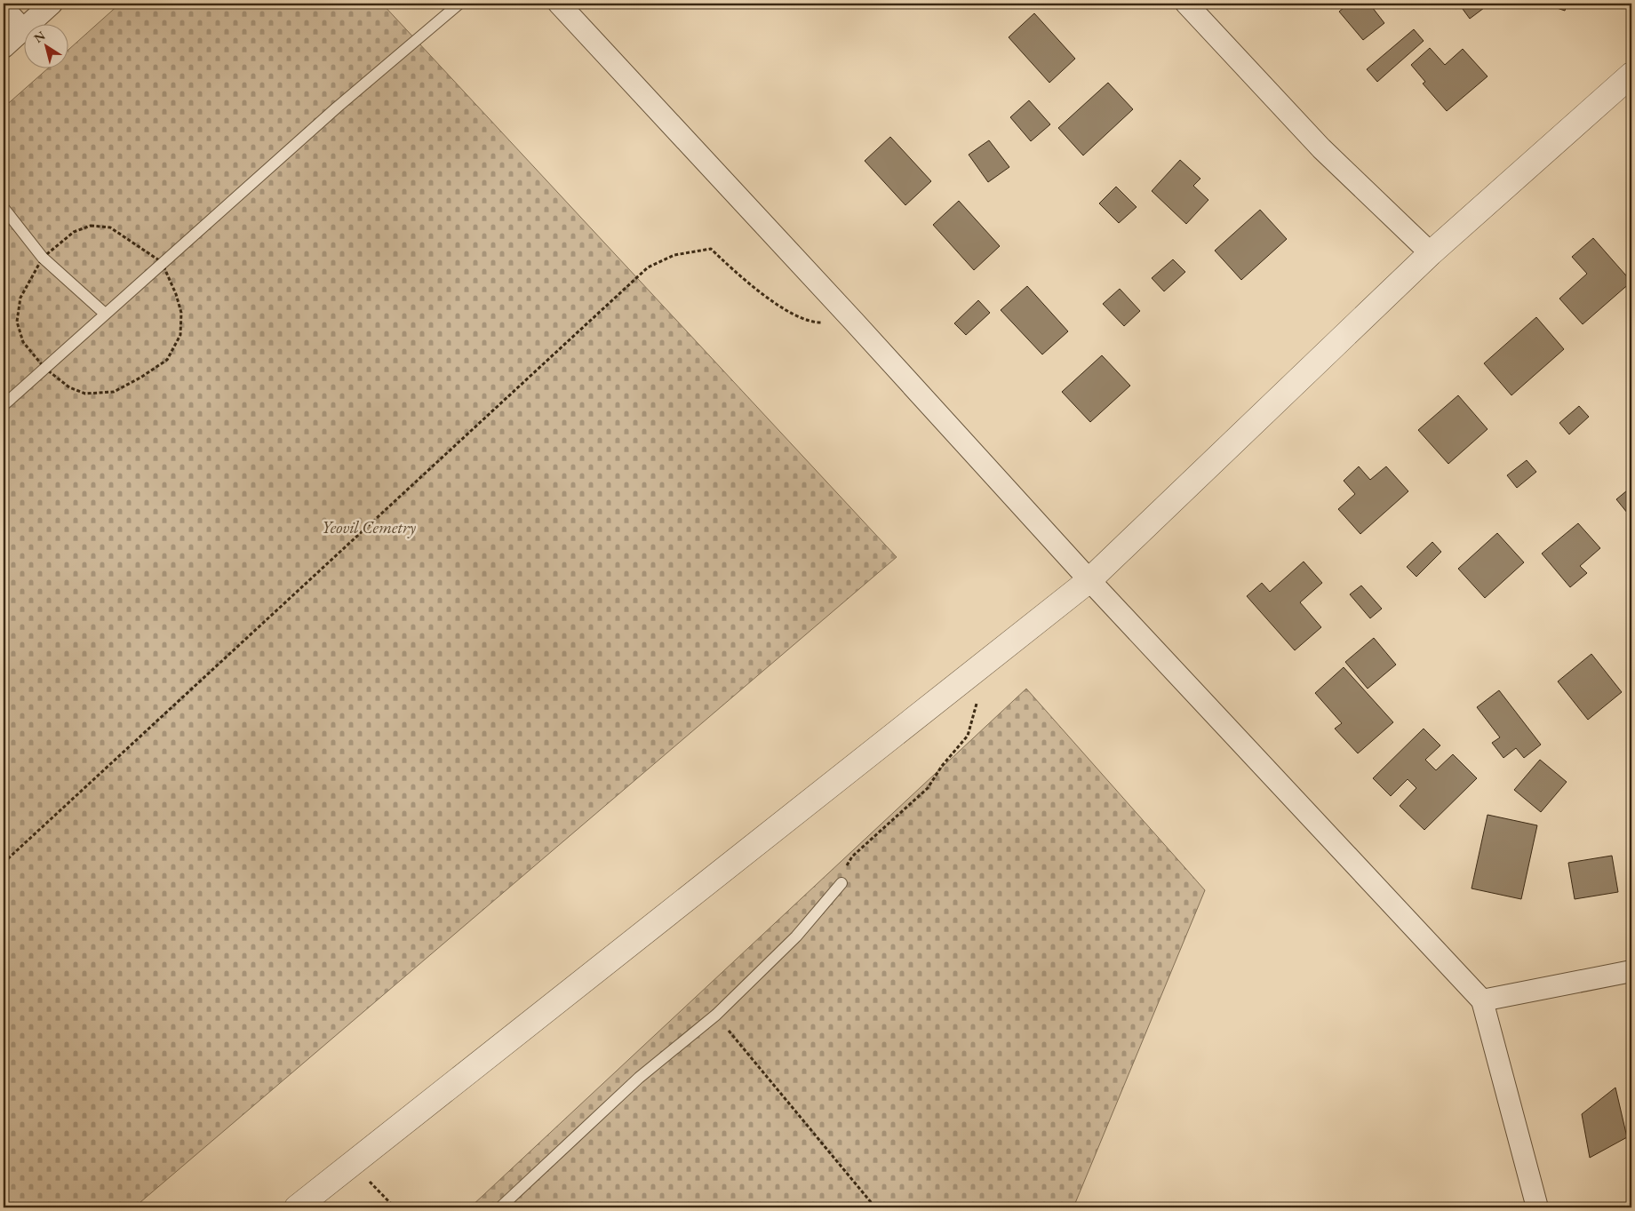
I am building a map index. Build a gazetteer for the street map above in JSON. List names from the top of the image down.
{
  "parks": ["Yeovil Cemetry"],
  "north": "top left"
}
